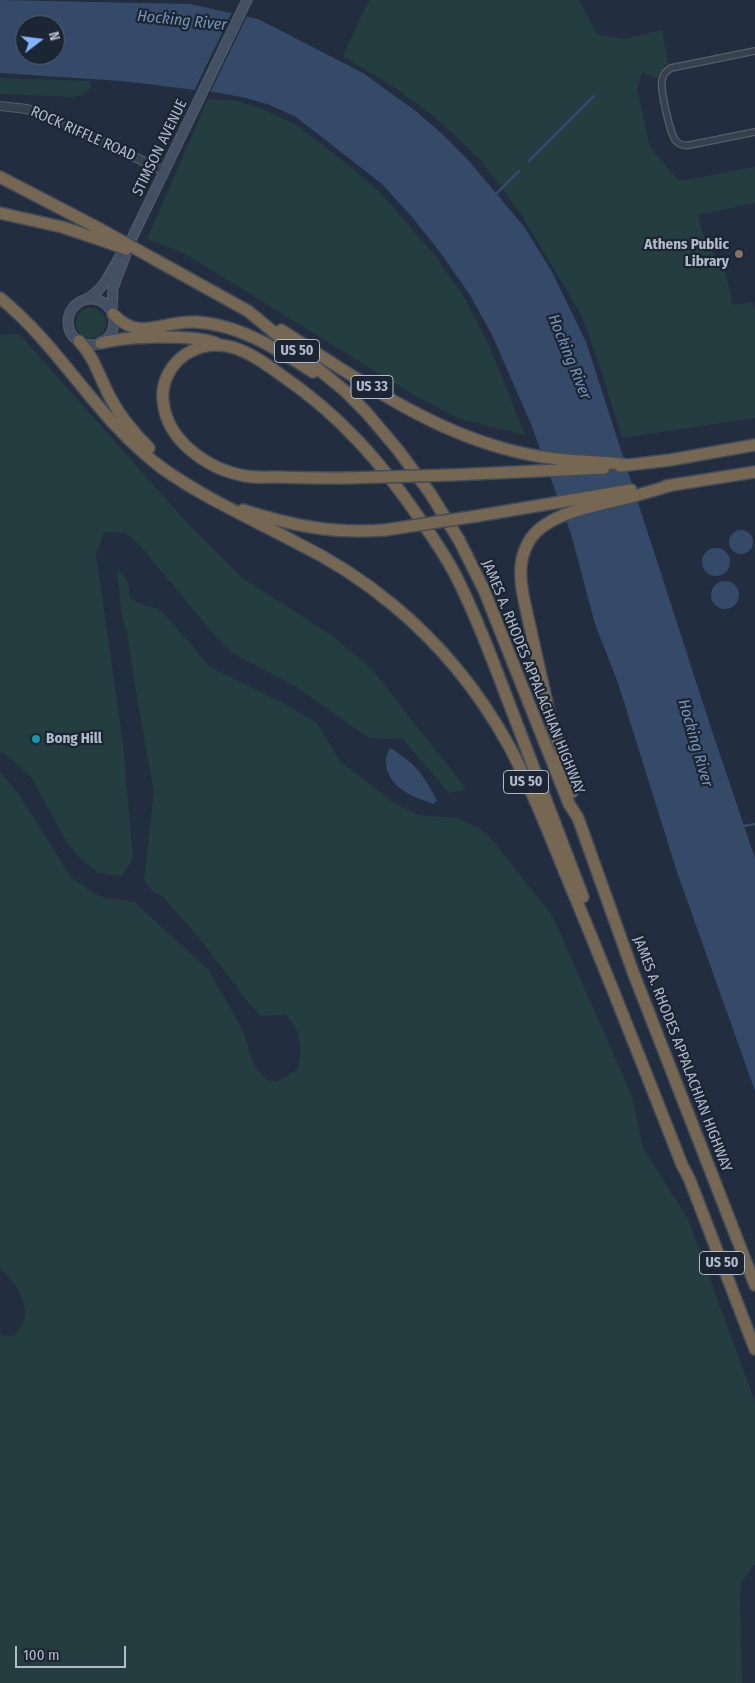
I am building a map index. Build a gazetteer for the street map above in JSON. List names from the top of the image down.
{
  "streets": {
    "highway": ["US 50", "US 33", "JAMES A. RHODES APPALACHIAN HIGHWAY"],
    "main road": ["STIMSON AVENUE"],
    "street": ["ROCK RIFFLE ROAD"]
  },
  "crossings": [
    ["ROCK RIFFLE ROAD", "STIMSON AVENUE"],
    ["US 33", "JAMES A. RHODES APPALACHIAN HIGHWAY"]
  ],
  "water": ["Hocking River"],
  "places": ["Athens Public Library", "Bong Hill"],
  "scale_bar": "100 m",
  "north": "right"
}
